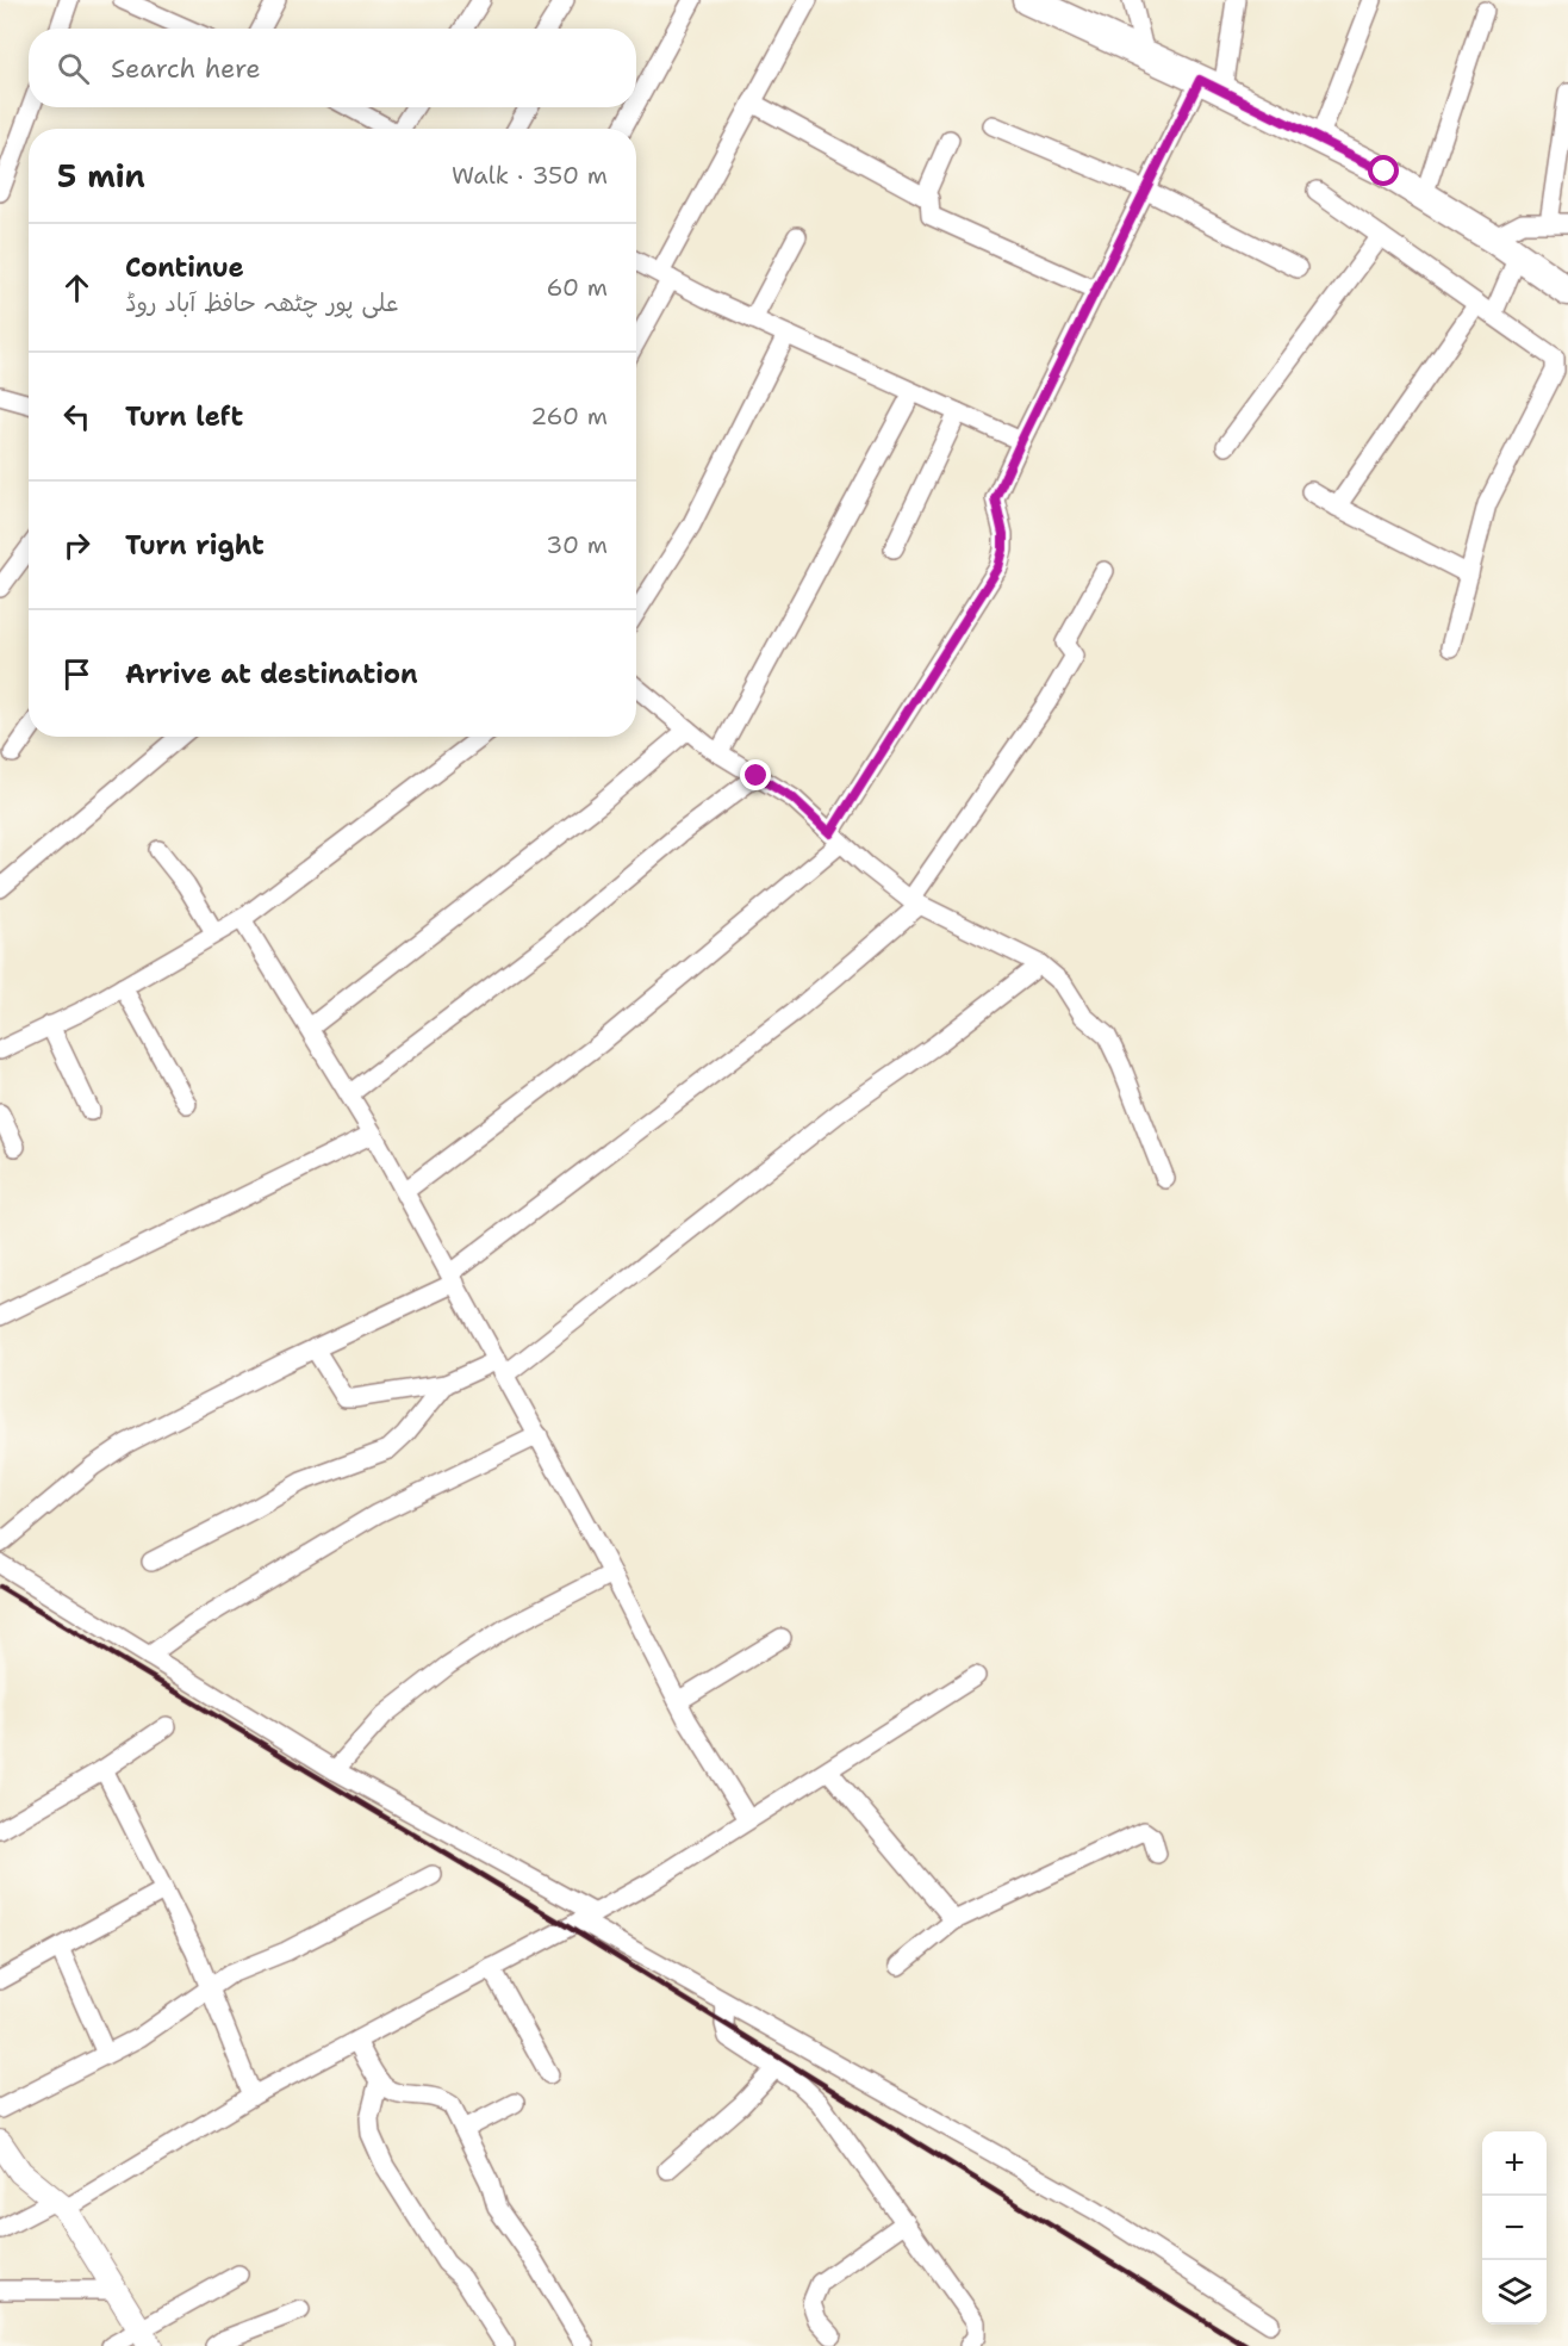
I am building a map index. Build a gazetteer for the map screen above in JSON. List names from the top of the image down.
{
  "page": {
    "search": "Search here",
    "heading": ["5 min", "Walk · 350 m"],
    "list": [
      ["Continue", "علی پور چٹھہ حافظ آباد روڈ", "60 m"],
      ["Turn left", "260 m"],
      ["Turn right", "30 m"],
      "Arrive at destination"
    ],
    "map_buttons": ["+", "−"]
  }
}
